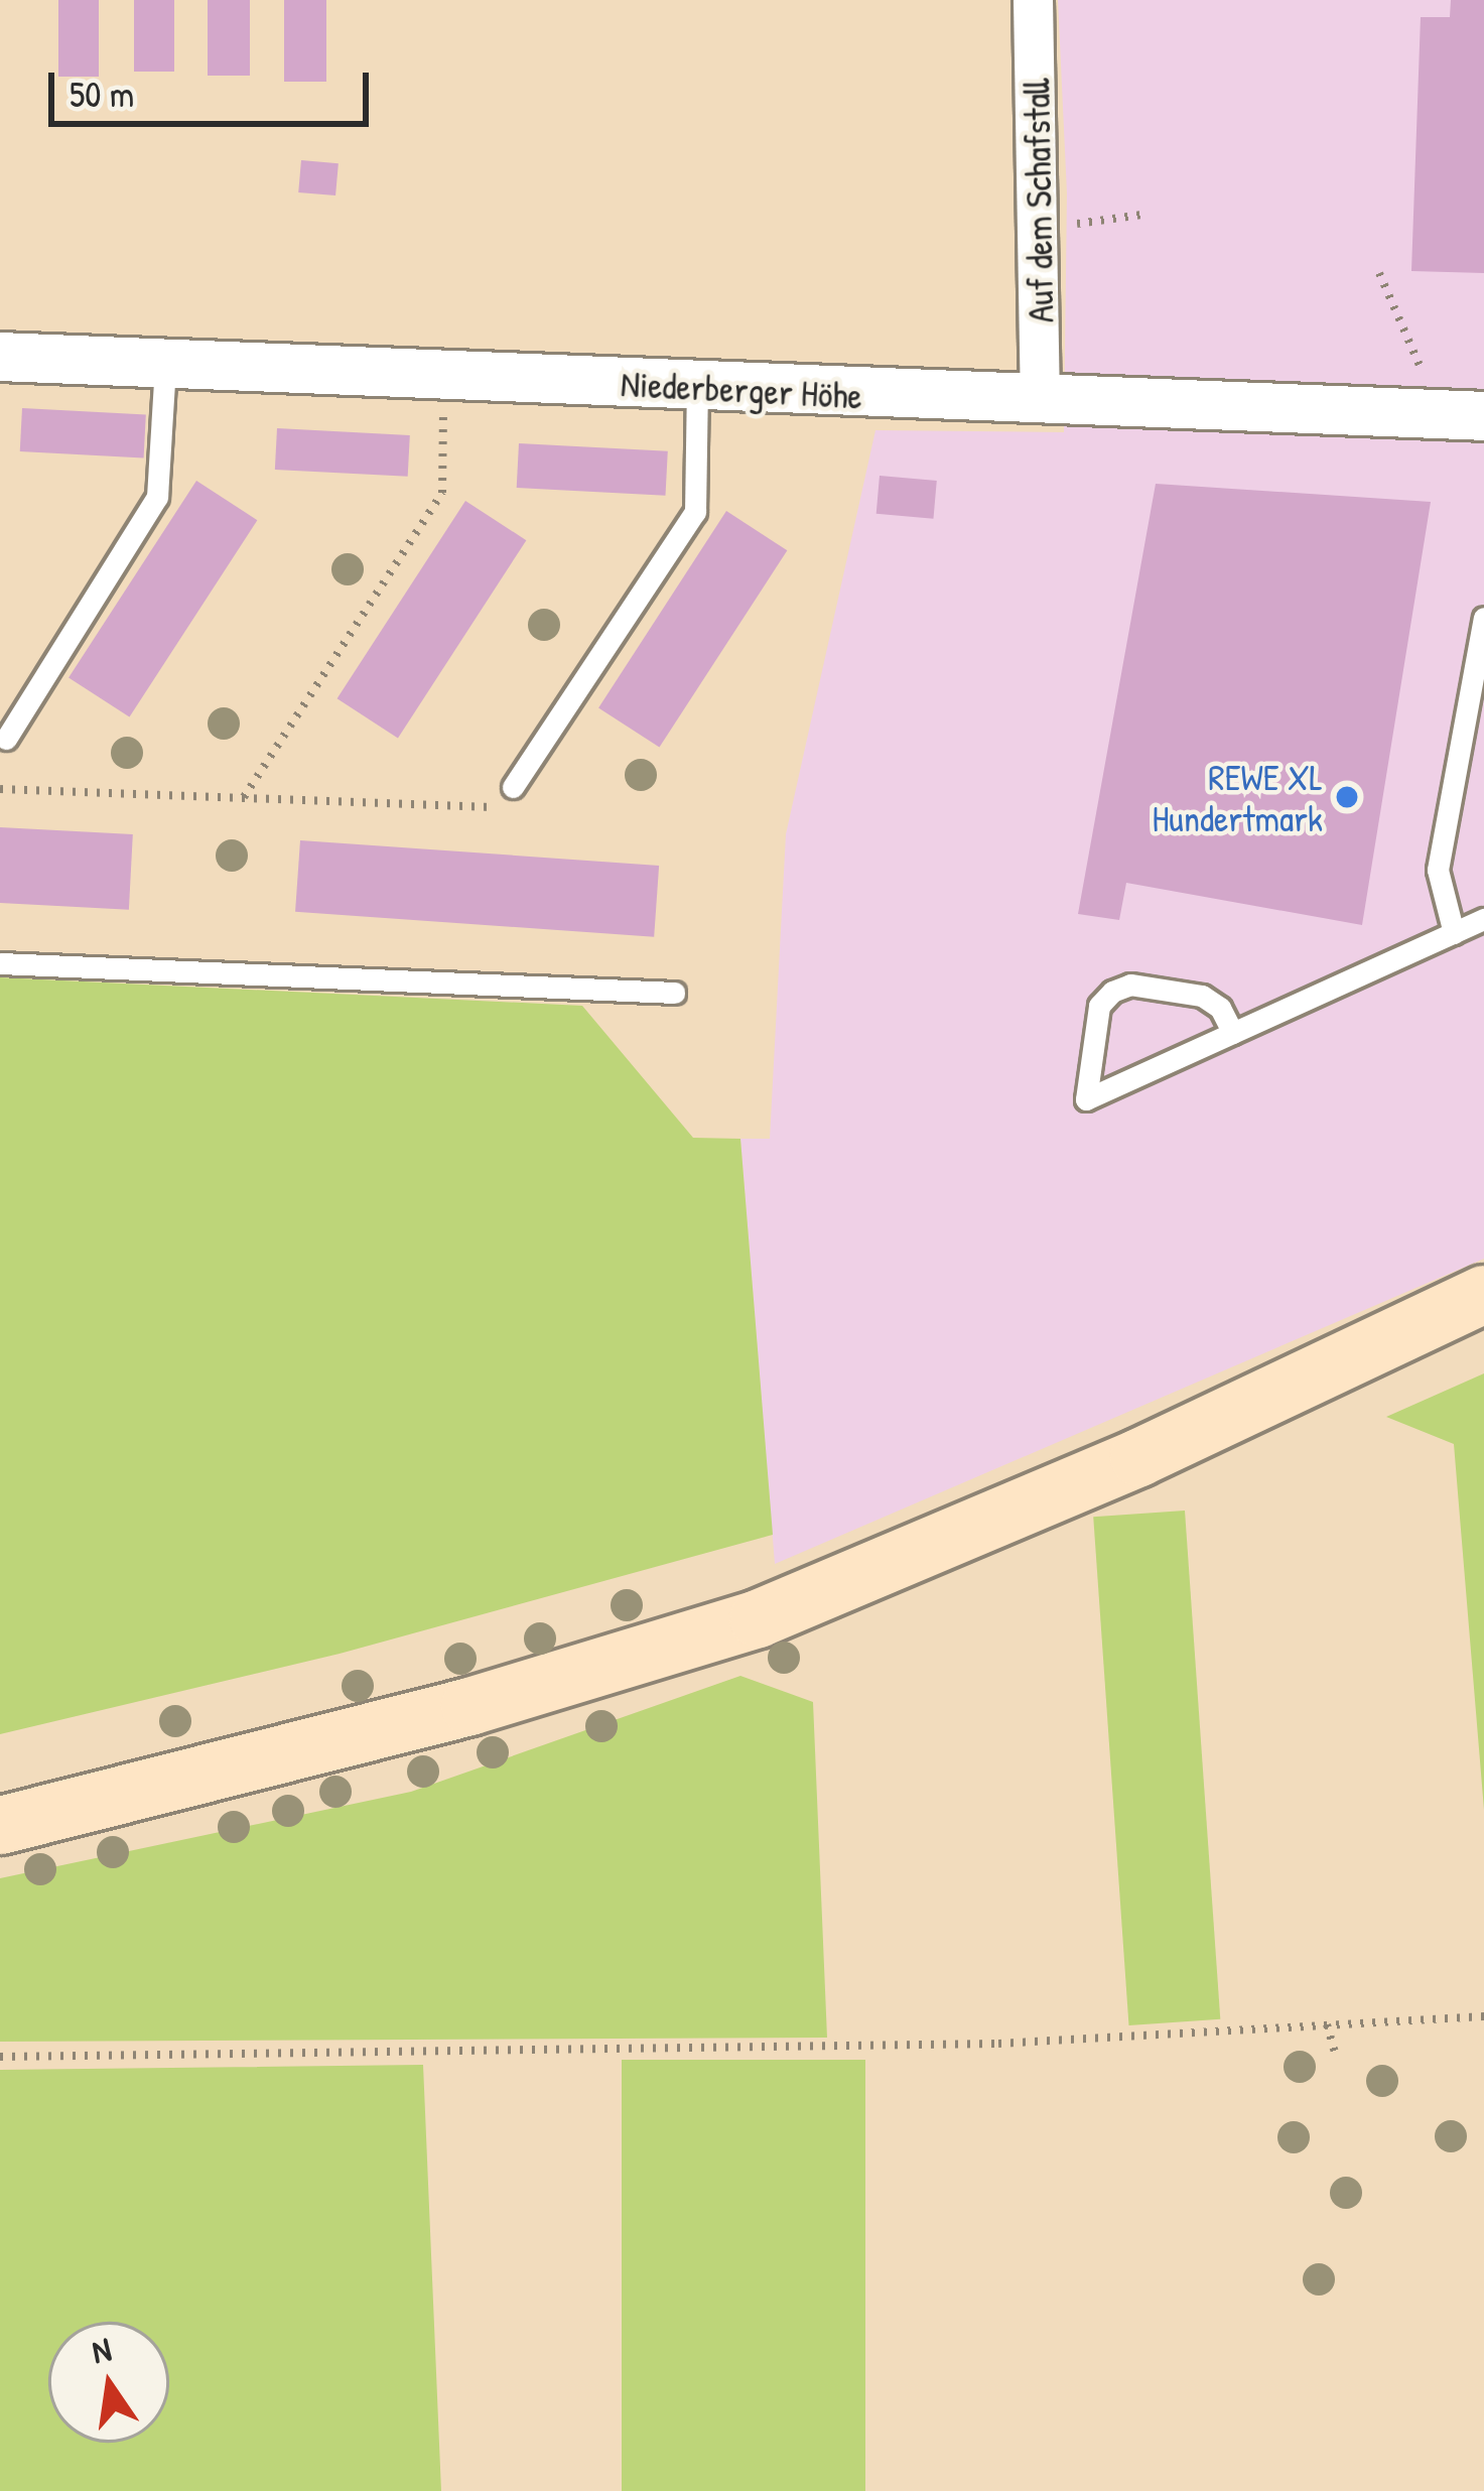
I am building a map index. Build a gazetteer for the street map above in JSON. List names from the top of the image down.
{
  "streets": {
    "street": ["Auf dem Schafstall", "Niederberger Höhe"]
  },
  "crossings": [
    ["Auf dem Schafstall", "Niederberger Höhe"]
  ],
  "places": ["REWE XL Hundertmark"],
  "scale_bar": "50 m",
  "north": "top"
}
